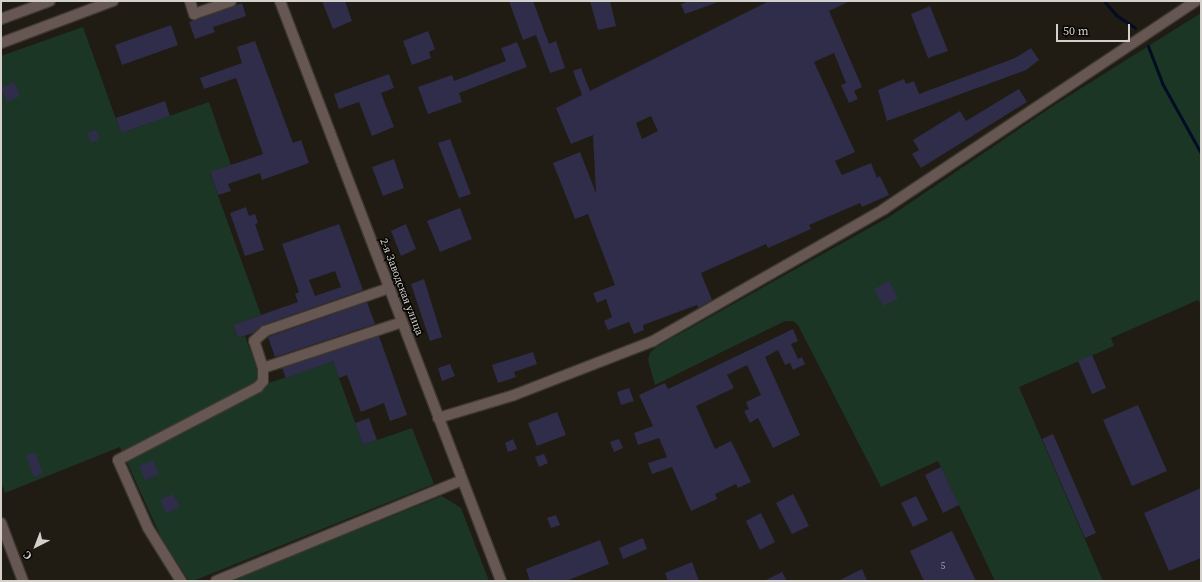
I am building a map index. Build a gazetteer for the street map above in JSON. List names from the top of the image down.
{
  "streets": {
    "street": ["2-я Заводская улица"]
  },
  "house_numbers": ["5"],
  "scale_bar": "50 m",
  "north": "bottom left"
}
